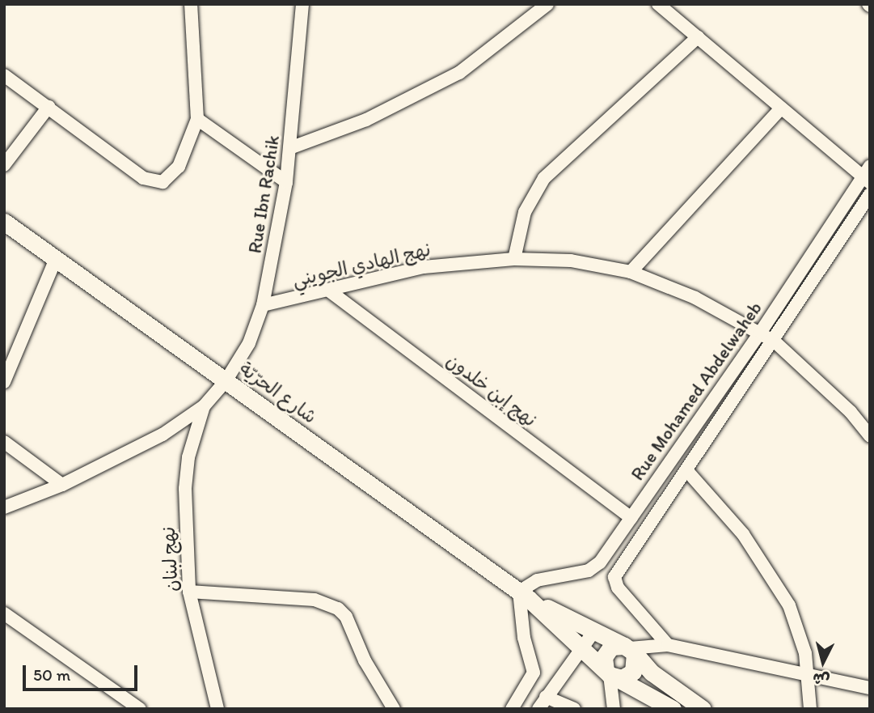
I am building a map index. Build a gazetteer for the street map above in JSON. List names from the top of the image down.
{
  "streets": {
    "street": [
      "Rue Ibn Rachik",
      "نهج الهادي الجويني",
      "نهج إبن خلدون",
      "Rue Mohamed Abdelwaheb",
      "شارع الحرّيّة",
      "نهج لبنان"
    ]
  },
  "crossings": [
    ["Rue Ibn Rachik", "نهج الهادي الجويني"],
    ["Rue Ibn Rachik", "شارع الحرّيّة"],
    ["Rue Ibn Rachik", "نهج لبنان"],
    ["نهج الهادي الجويني", "نهج إبن خلدون"],
    ["نهج الهادي الجويني", "Rue Mohamed Abdelwaheb"],
    ["نهج إبن خلدون", "Rue Mohamed Abdelwaheb"],
    ["Rue Mohamed Abdelwaheb", "شارع الحرّيّة"]
  ],
  "scale_bar": "50 m",
  "north": "bottom"
}
